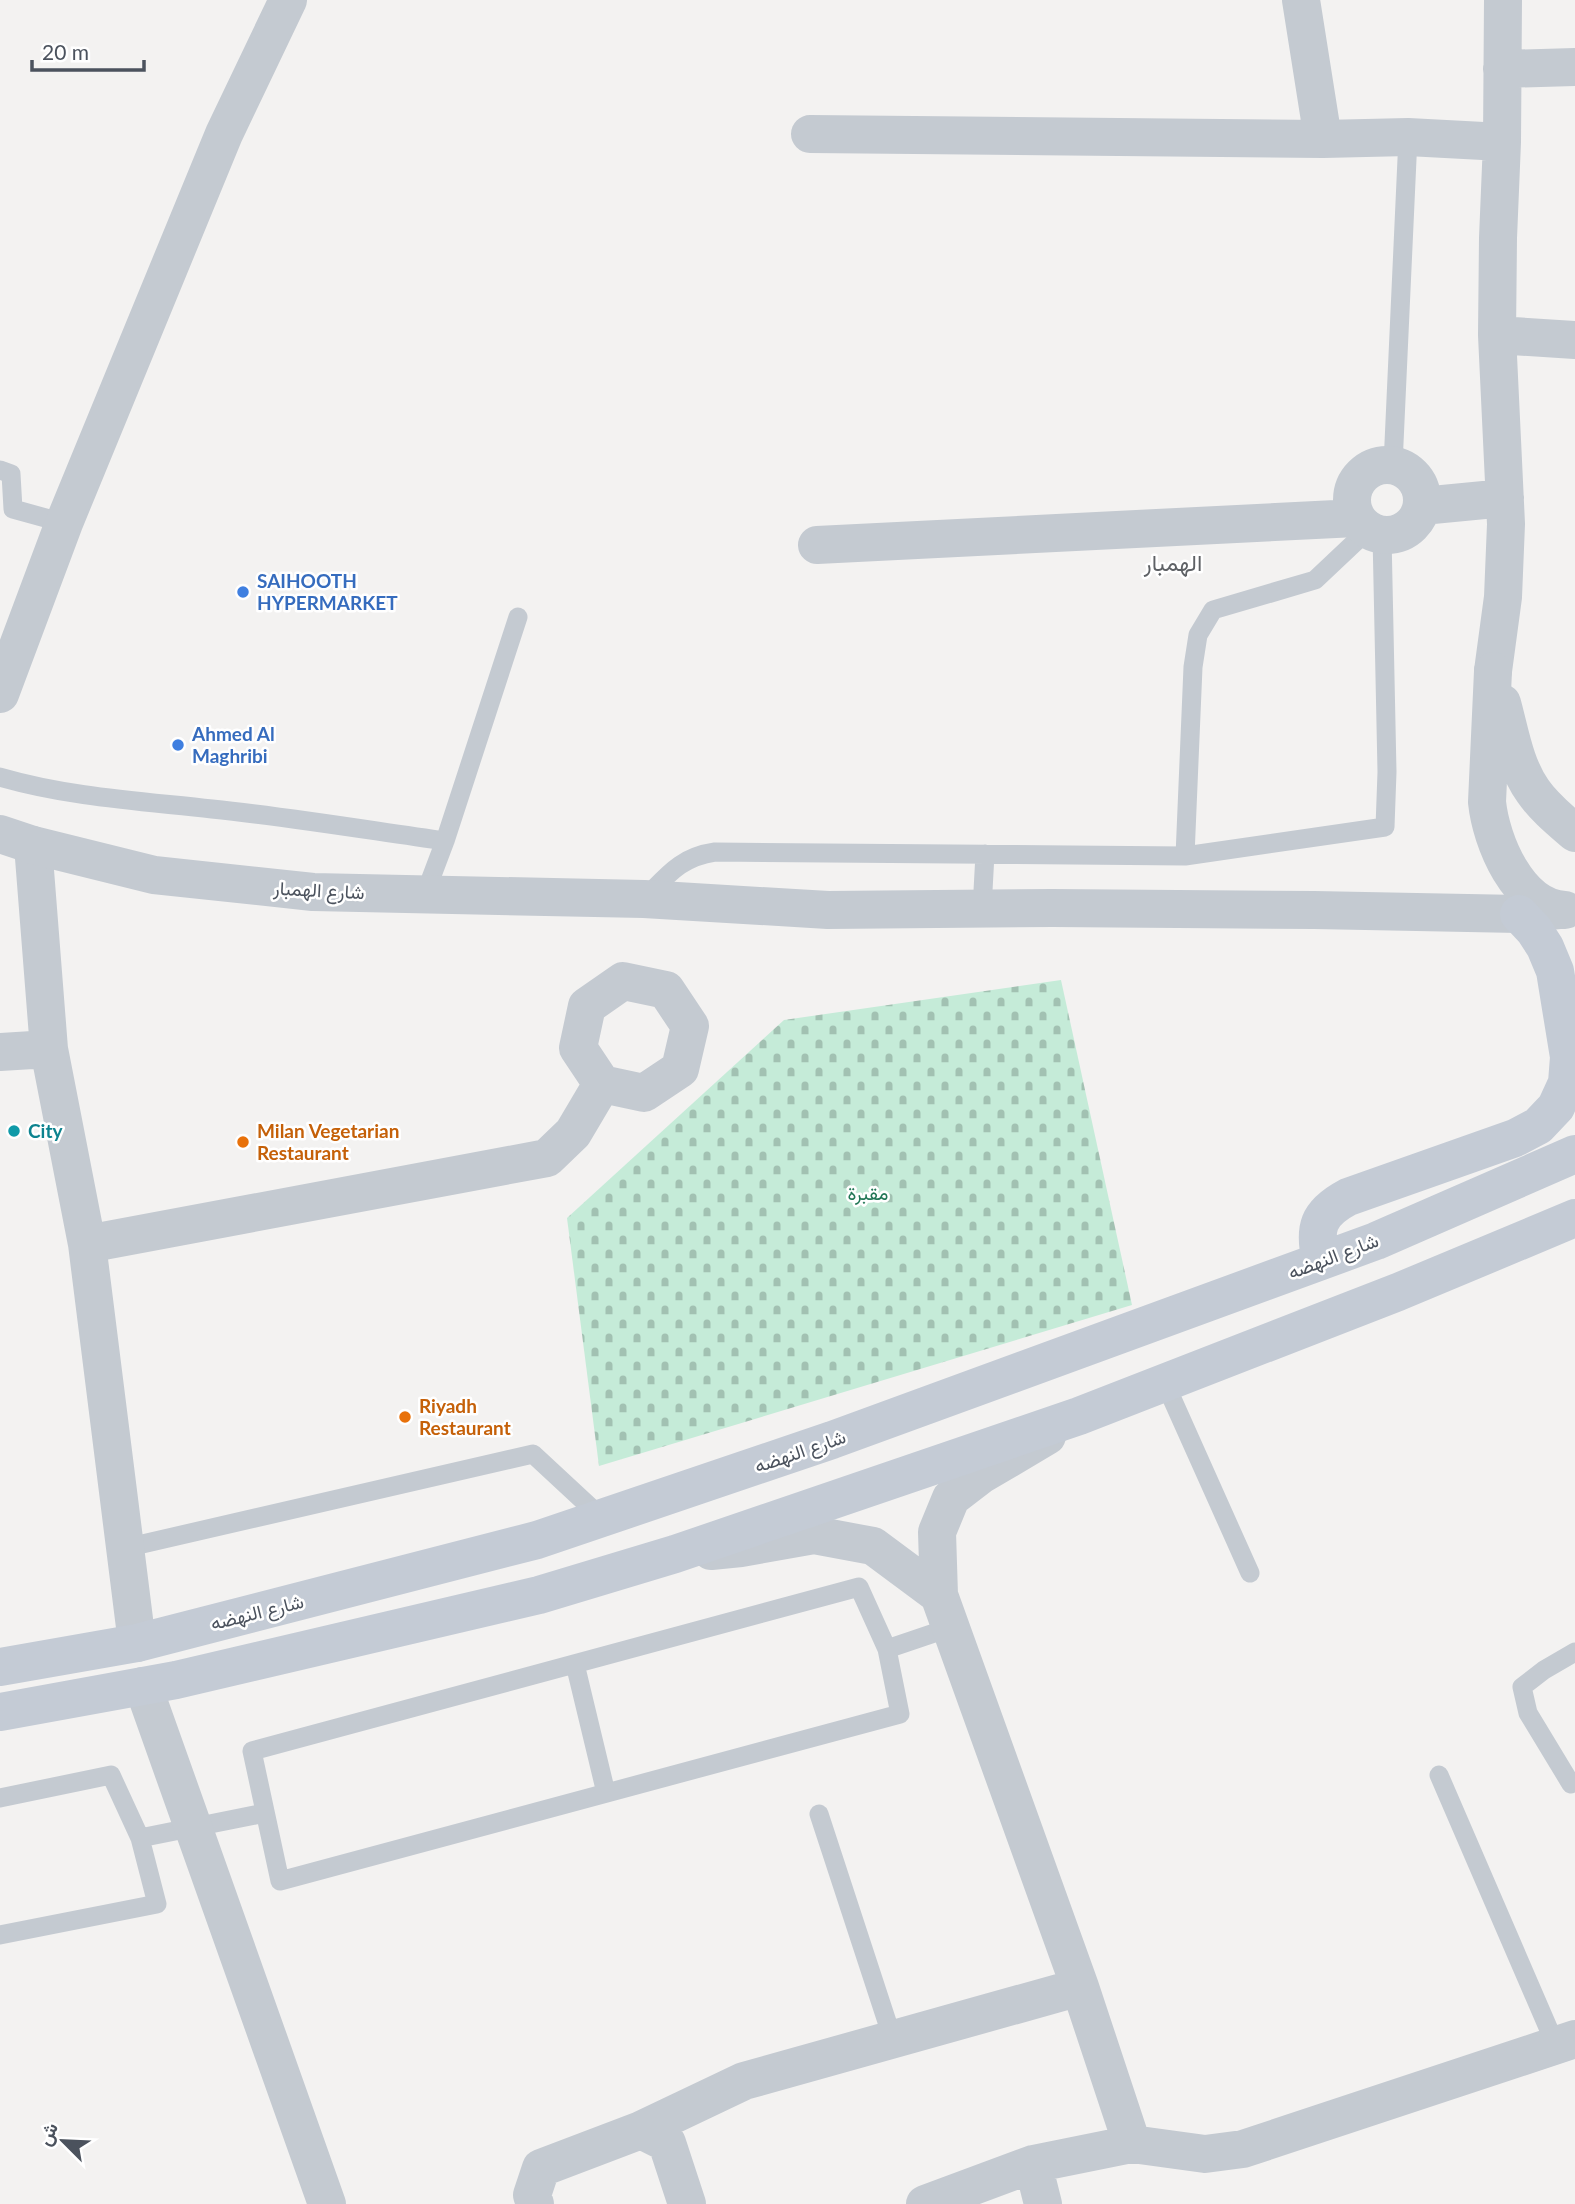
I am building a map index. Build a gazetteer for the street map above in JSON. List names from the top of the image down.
{
  "streets": {
    "main road": ["شارع النهضه"],
    "street": ["شارع الهمبار"]
  },
  "districts": ["الهمبار"],
  "parks": ["مقبرة"],
  "places": [
    "SAIHOOTH HYPERMARKET",
    "Ahmed Al Maghribi",
    "City",
    "Milan Vegetarian Restaurant",
    "Riyadh Restaurant"
  ],
  "scale_bar": "20 m",
  "north": "top left"
}
